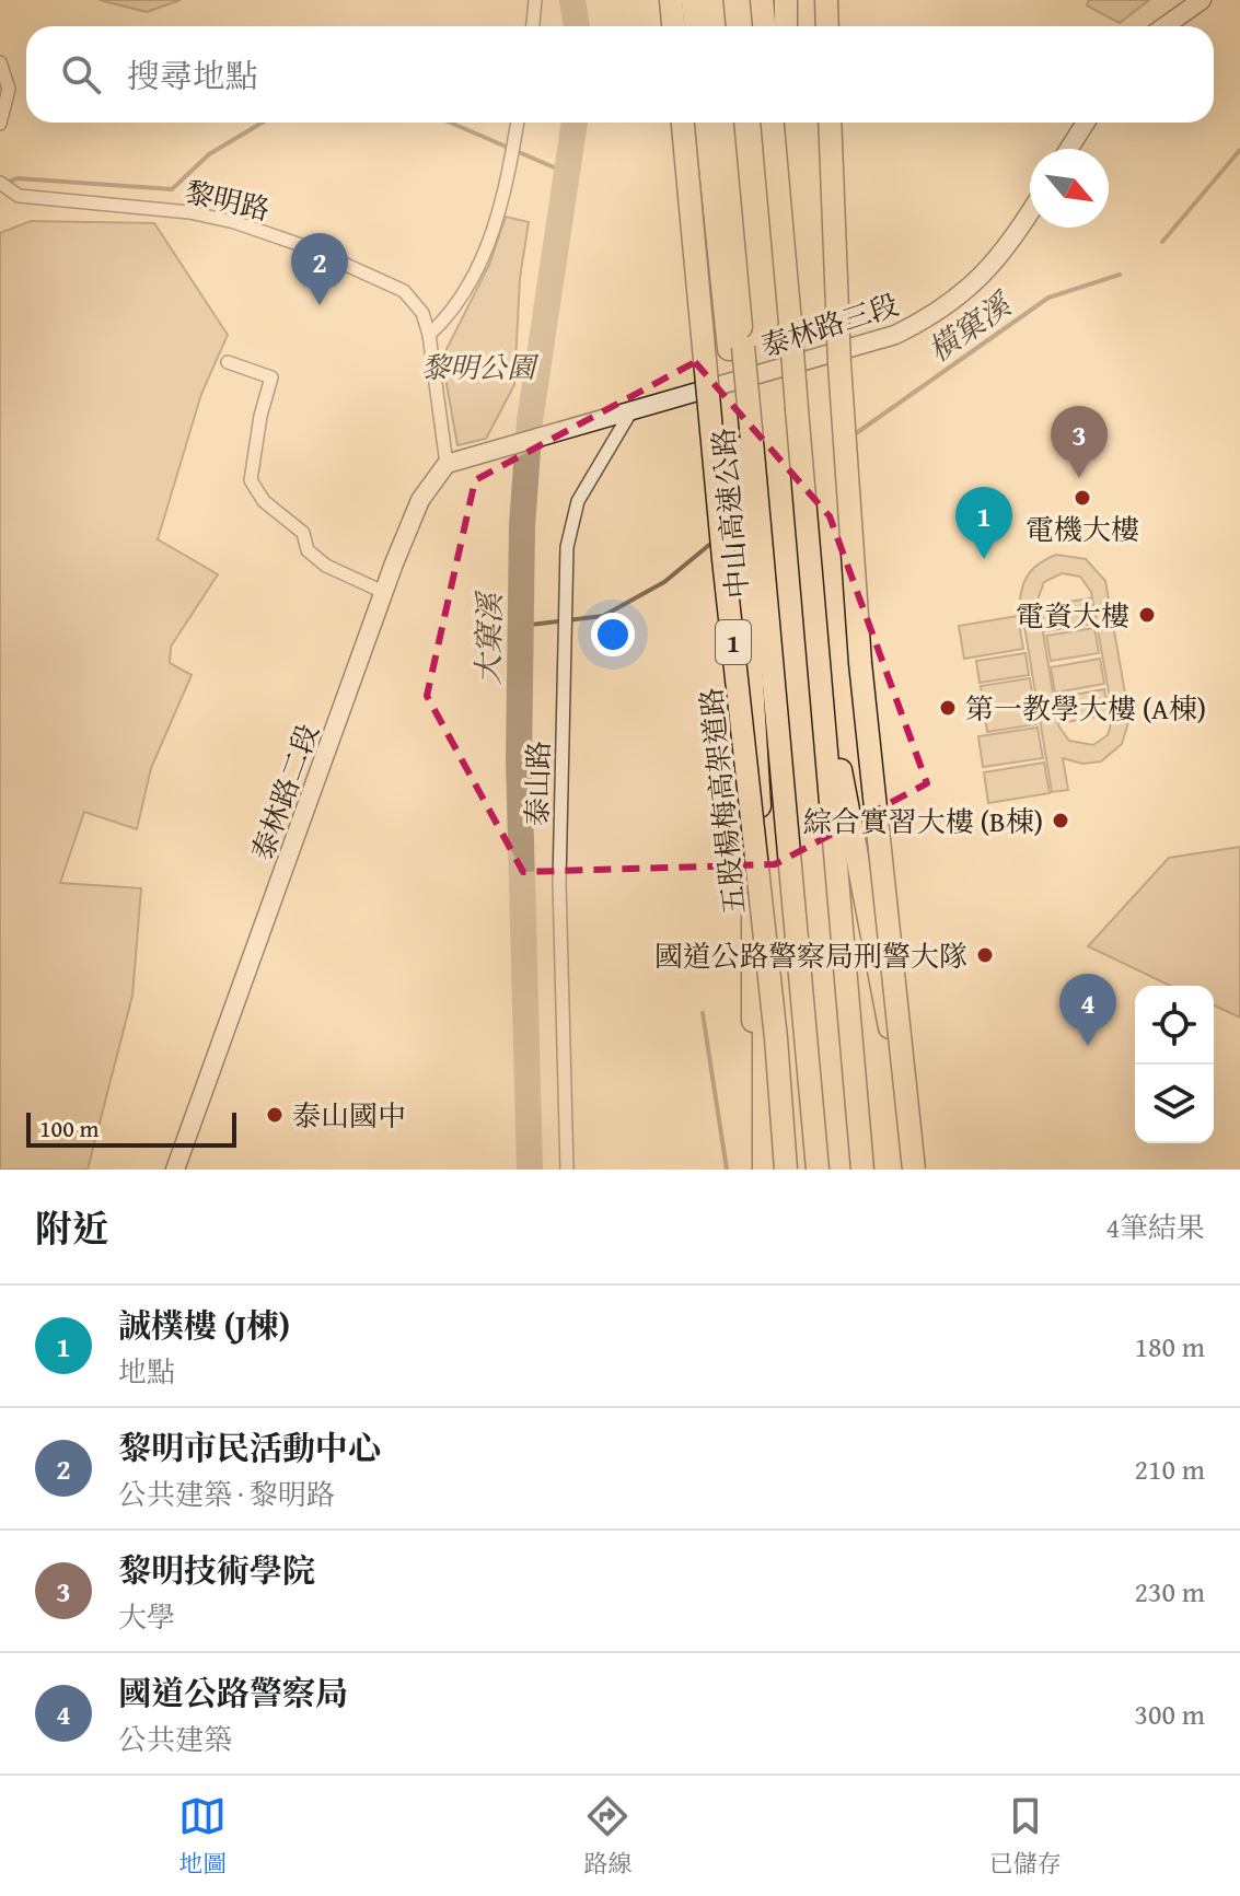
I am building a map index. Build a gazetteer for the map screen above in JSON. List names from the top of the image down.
{
  "streets": {
    "highway": ["中山高速公路", "1", "五股楊梅高架道路"],
    "main road": ["泰林路三段", "泰林路二段"],
    "street": ["黎明路", "泰山路"]
  },
  "crossings": [
    ["黎明路", "泰林路三段"],
    ["黎明路", "泰林路二段"],
    ["泰林路三段", "泰山路"],
    ["泰林路三段", "泰林路二段"]
  ],
  "water": ["橫窠溪", "大窠溪"],
  "parks": ["黎明公園"],
  "places": [
    "電機大樓",
    "電資大樓",
    "第一教學大樓 (A棟)",
    "綜合實習大樓 (B棟)",
    "國道公路警察局刑警大隊",
    "泰山國中"
  ],
  "scale_bar": "100 m",
  "north": "bottom right",
  "page": {
    "search": "搜尋地點",
    "pins": [
      "2",
      "3",
      "1",
      "4"
    ],
    "scale": "100 m",
    "heading": ["附近", "4筆結果"],
    "list": [
      {
        "mark": "1",
        "name": "誠樸樓 (J棟)",
        "note": "地點",
        "value": "180 m"
      },
      {
        "mark": "2",
        "name": "黎明市民活動中心",
        "note": "公共建築 · 黎明路",
        "value": "210 m"
      },
      {
        "mark": "3",
        "name": "黎明技術學院",
        "note": "大學",
        "value": "230 m"
      },
      {
        "mark": "4",
        "name": "國道公路警察局",
        "note": "公共建築",
        "value": "300 m"
      }
    ],
    "nav": ["地圖", "路線", "已儲存"]
  }
}
